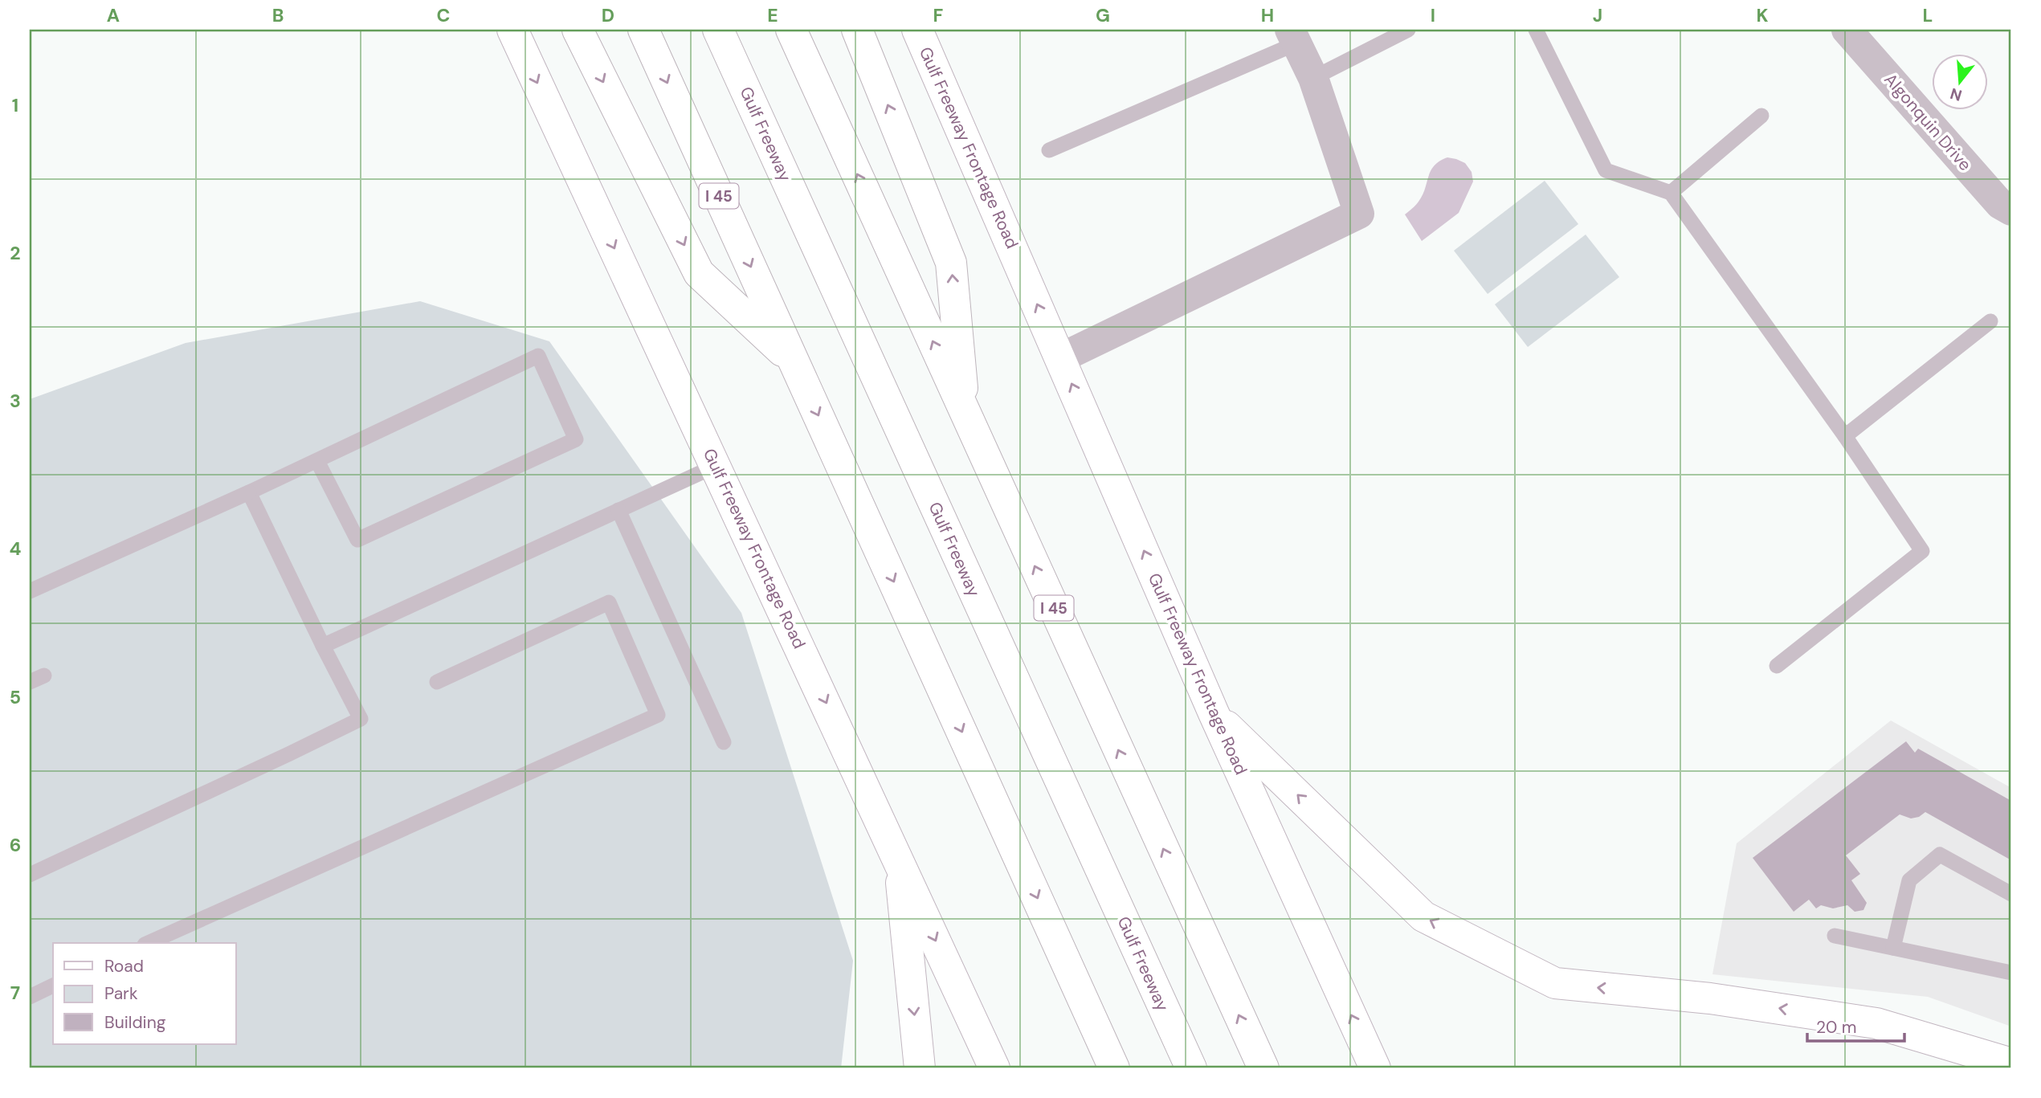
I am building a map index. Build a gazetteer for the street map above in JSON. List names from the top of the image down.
{
  "streets": {
    "main road": ["Gulf Freeway", "Gulf Freeway Frontage Road", "I 45"],
    "street": ["Algonquin Drive"]
  },
  "legend": ["Road", "Park", "Building"],
  "scale_bar": "20 m",
  "north": "bottom",
  "grid": {
    "columns": [
      "A",
      "B",
      "C",
      "D",
      "E",
      "F",
      "G",
      "H",
      "I",
      "J",
      "K",
      "L"
    ],
    "rows": [
      "1",
      "2",
      "3",
      "4",
      "5",
      "6",
      "7"
    ]
  }
}
